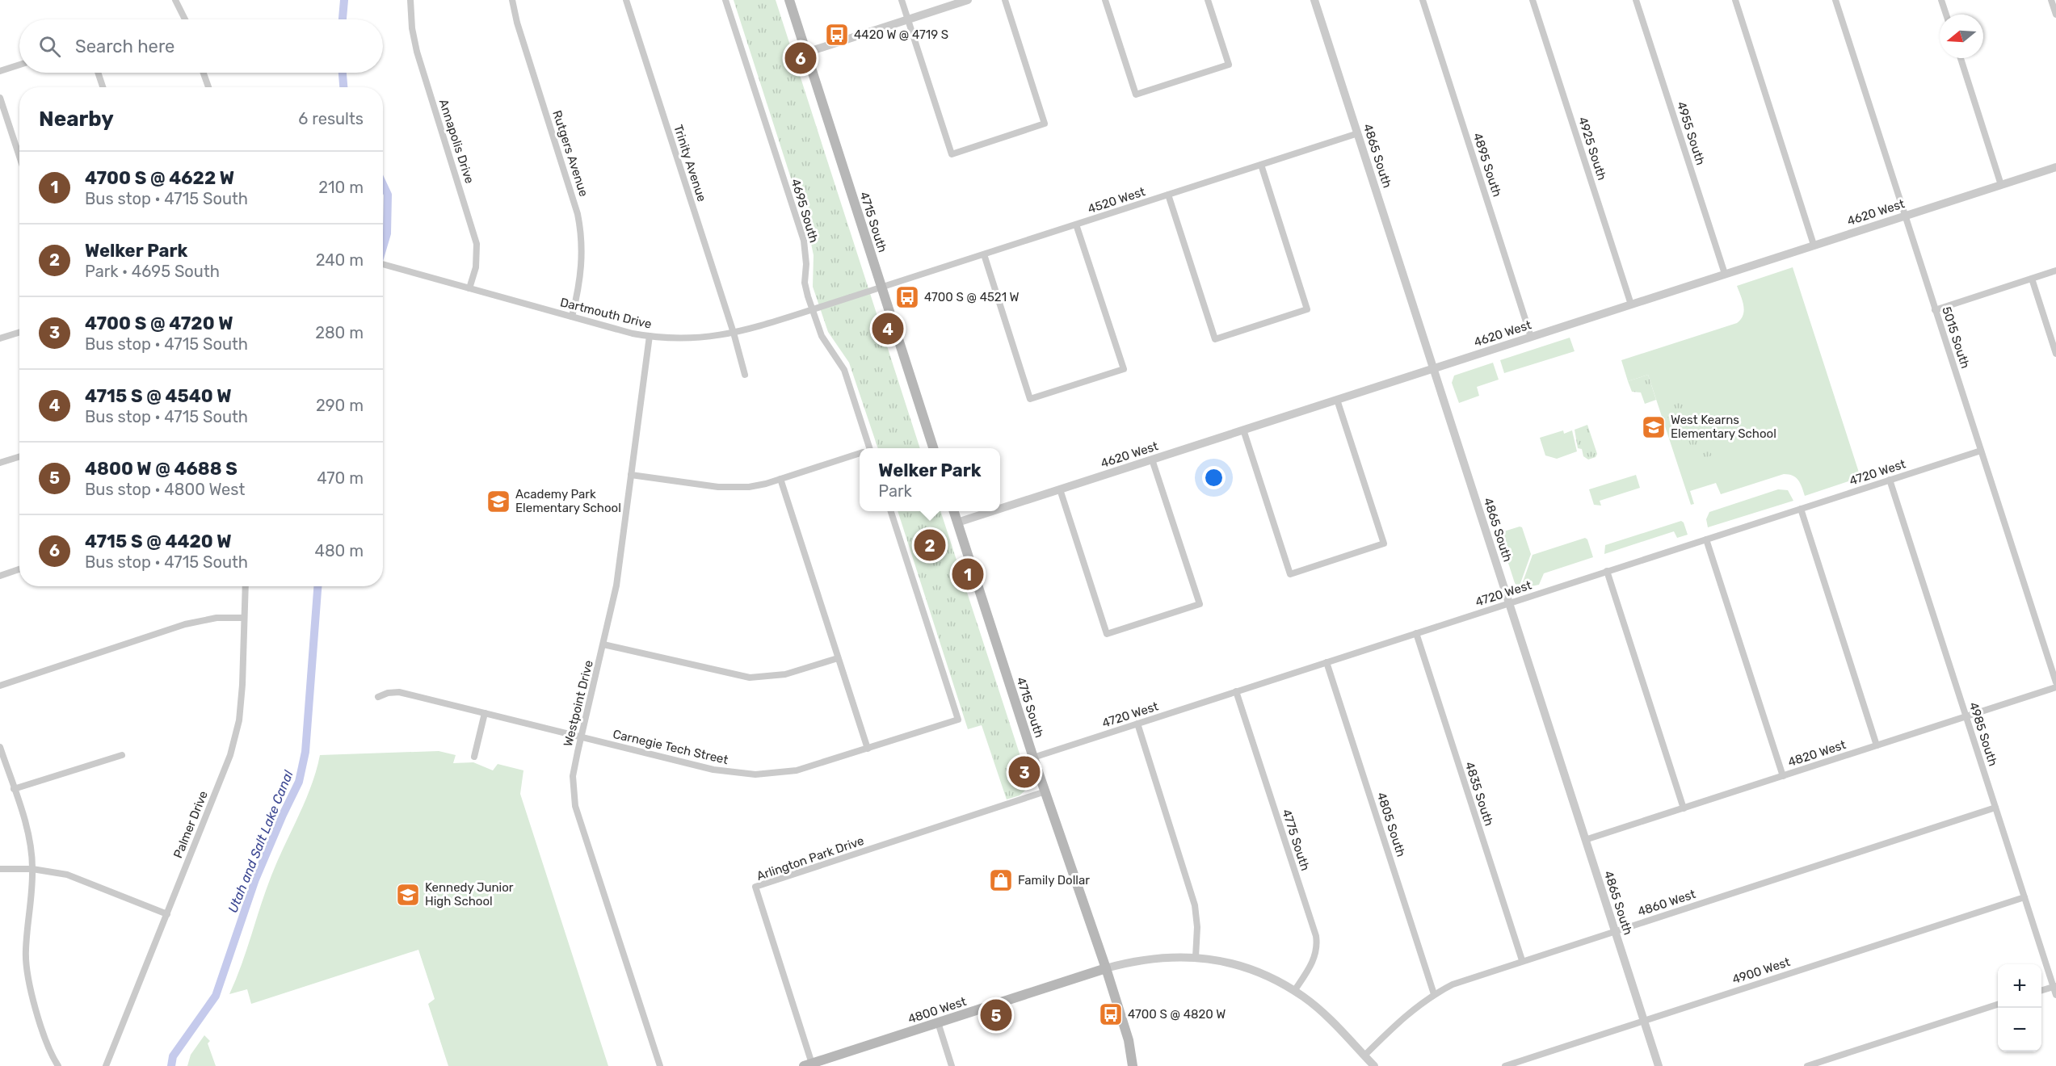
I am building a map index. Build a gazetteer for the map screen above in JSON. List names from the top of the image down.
{
  "streets": {
    "main road": ["4715 South", "4800 West"],
    "street": [
      "4955 South",
      "Annapolis Drive",
      "4925 South",
      "Rutgers Avenue",
      "4865 South",
      "Trinity Avenue",
      "4895 South",
      "4520 West",
      "4695 South",
      "4620 West",
      "Dartmouth Drive",
      "5015 South",
      "4720 West",
      "Westpoint Drive",
      "4985 South",
      "Carnegie Tech Street",
      "4820 West",
      "4835 South",
      "Palmer Drive",
      "4805 South",
      "4775 South",
      "Arlington Park Drive",
      "4860 West",
      "4900 West"
    ]
  },
  "crossings": [
    ["4955 South", "4620 West"],
    ["Annapolis Drive", "Dartmouth Drive"],
    ["4925 South", "4620 West"],
    ["Rutgers Avenue", "Dartmouth Drive"],
    ["4865 South", "4520 West"],
    ["4865 South", "4620 West"],
    ["4865 South", "4720 West"],
    ["4865 South", "4820 West"],
    ["4865 South", "4860 West"],
    ["4865 South", "4900 West"],
    ["Trinity Avenue", "Dartmouth Drive"],
    ["4895 South", "4620 West"],
    ["4520 West", "4715 South"],
    ["4520 West", "Dartmouth Drive"],
    ["4695 South", "Dartmouth Drive"],
    ["4620 West", "4715 South"],
    ["4620 West", "5015 South"],
    ["4715 South", "Dartmouth Drive"],
    ["4715 South", "4720 West"],
    ["4715 South", "Arlington Park Drive"],
    ["4715 South", "4800 West"],
    ["Dartmouth Drive", "Westpoint Drive"],
    ["5015 South", "4720 West"],
    ["4720 West", "4985 South"],
    ["4720 West", "4835 South"],
    ["4720 West", "4805 South"],
    ["4720 West", "4775 South"],
    ["Westpoint Drive", "Carnegie Tech Street"],
    ["4985 South", "4820 West"],
    ["4985 South", "4860 West"],
    ["4985 South", "4900 West"],
    ["4835 South", "4860 West"],
    ["4805 South", "4860 West"],
    ["Arlington Park Drive", "4800 West"]
  ],
  "water": ["Utah and Salt Lake Canal"],
  "places": {
    "bus stop": ["4420 W @ 4719 S", "4700 S @ 4521 W", "4700 S @ 4820 W"],
    "school or university": ["West Kearns Elementary School", "Academy Park Elementary School", "Kennedy Junior High School"],
    "shop": ["Family Dollar"]
  },
  "north": "left",
  "page": {
    "search": "Search here",
    "pins": [
      "6",
      "4",
      "2",
      "1",
      "3",
      "5"
    ],
    "heading": ["Nearby", "6 results"],
    "list": [
      {
        "mark": "1",
        "name": "4700 S @ 4622 W",
        "note": "Bus stop · 4715 South",
        "value": "210 m"
      },
      {
        "mark": "2",
        "name": "Welker Park",
        "note": "Park · 4695 South",
        "value": "240 m"
      },
      {
        "mark": "3",
        "name": "4700 S @ 4720 W",
        "note": "Bus stop · 4715 South",
        "value": "280 m"
      },
      {
        "mark": "4",
        "name": "4715 S @ 4540 W",
        "note": "Bus stop · 4715 South",
        "value": "290 m"
      },
      {
        "mark": "5",
        "name": "4800 W @ 4688 S",
        "note": "Bus stop · 4800 West",
        "value": "470 m"
      },
      {
        "mark": "6",
        "name": "4715 S @ 4420 W",
        "note": "Bus stop · 4715 South",
        "value": "480 m"
      }
    ],
    "popup": ["Welker Park", "Park"],
    "map_buttons": ["+", "−"]
  }
}
